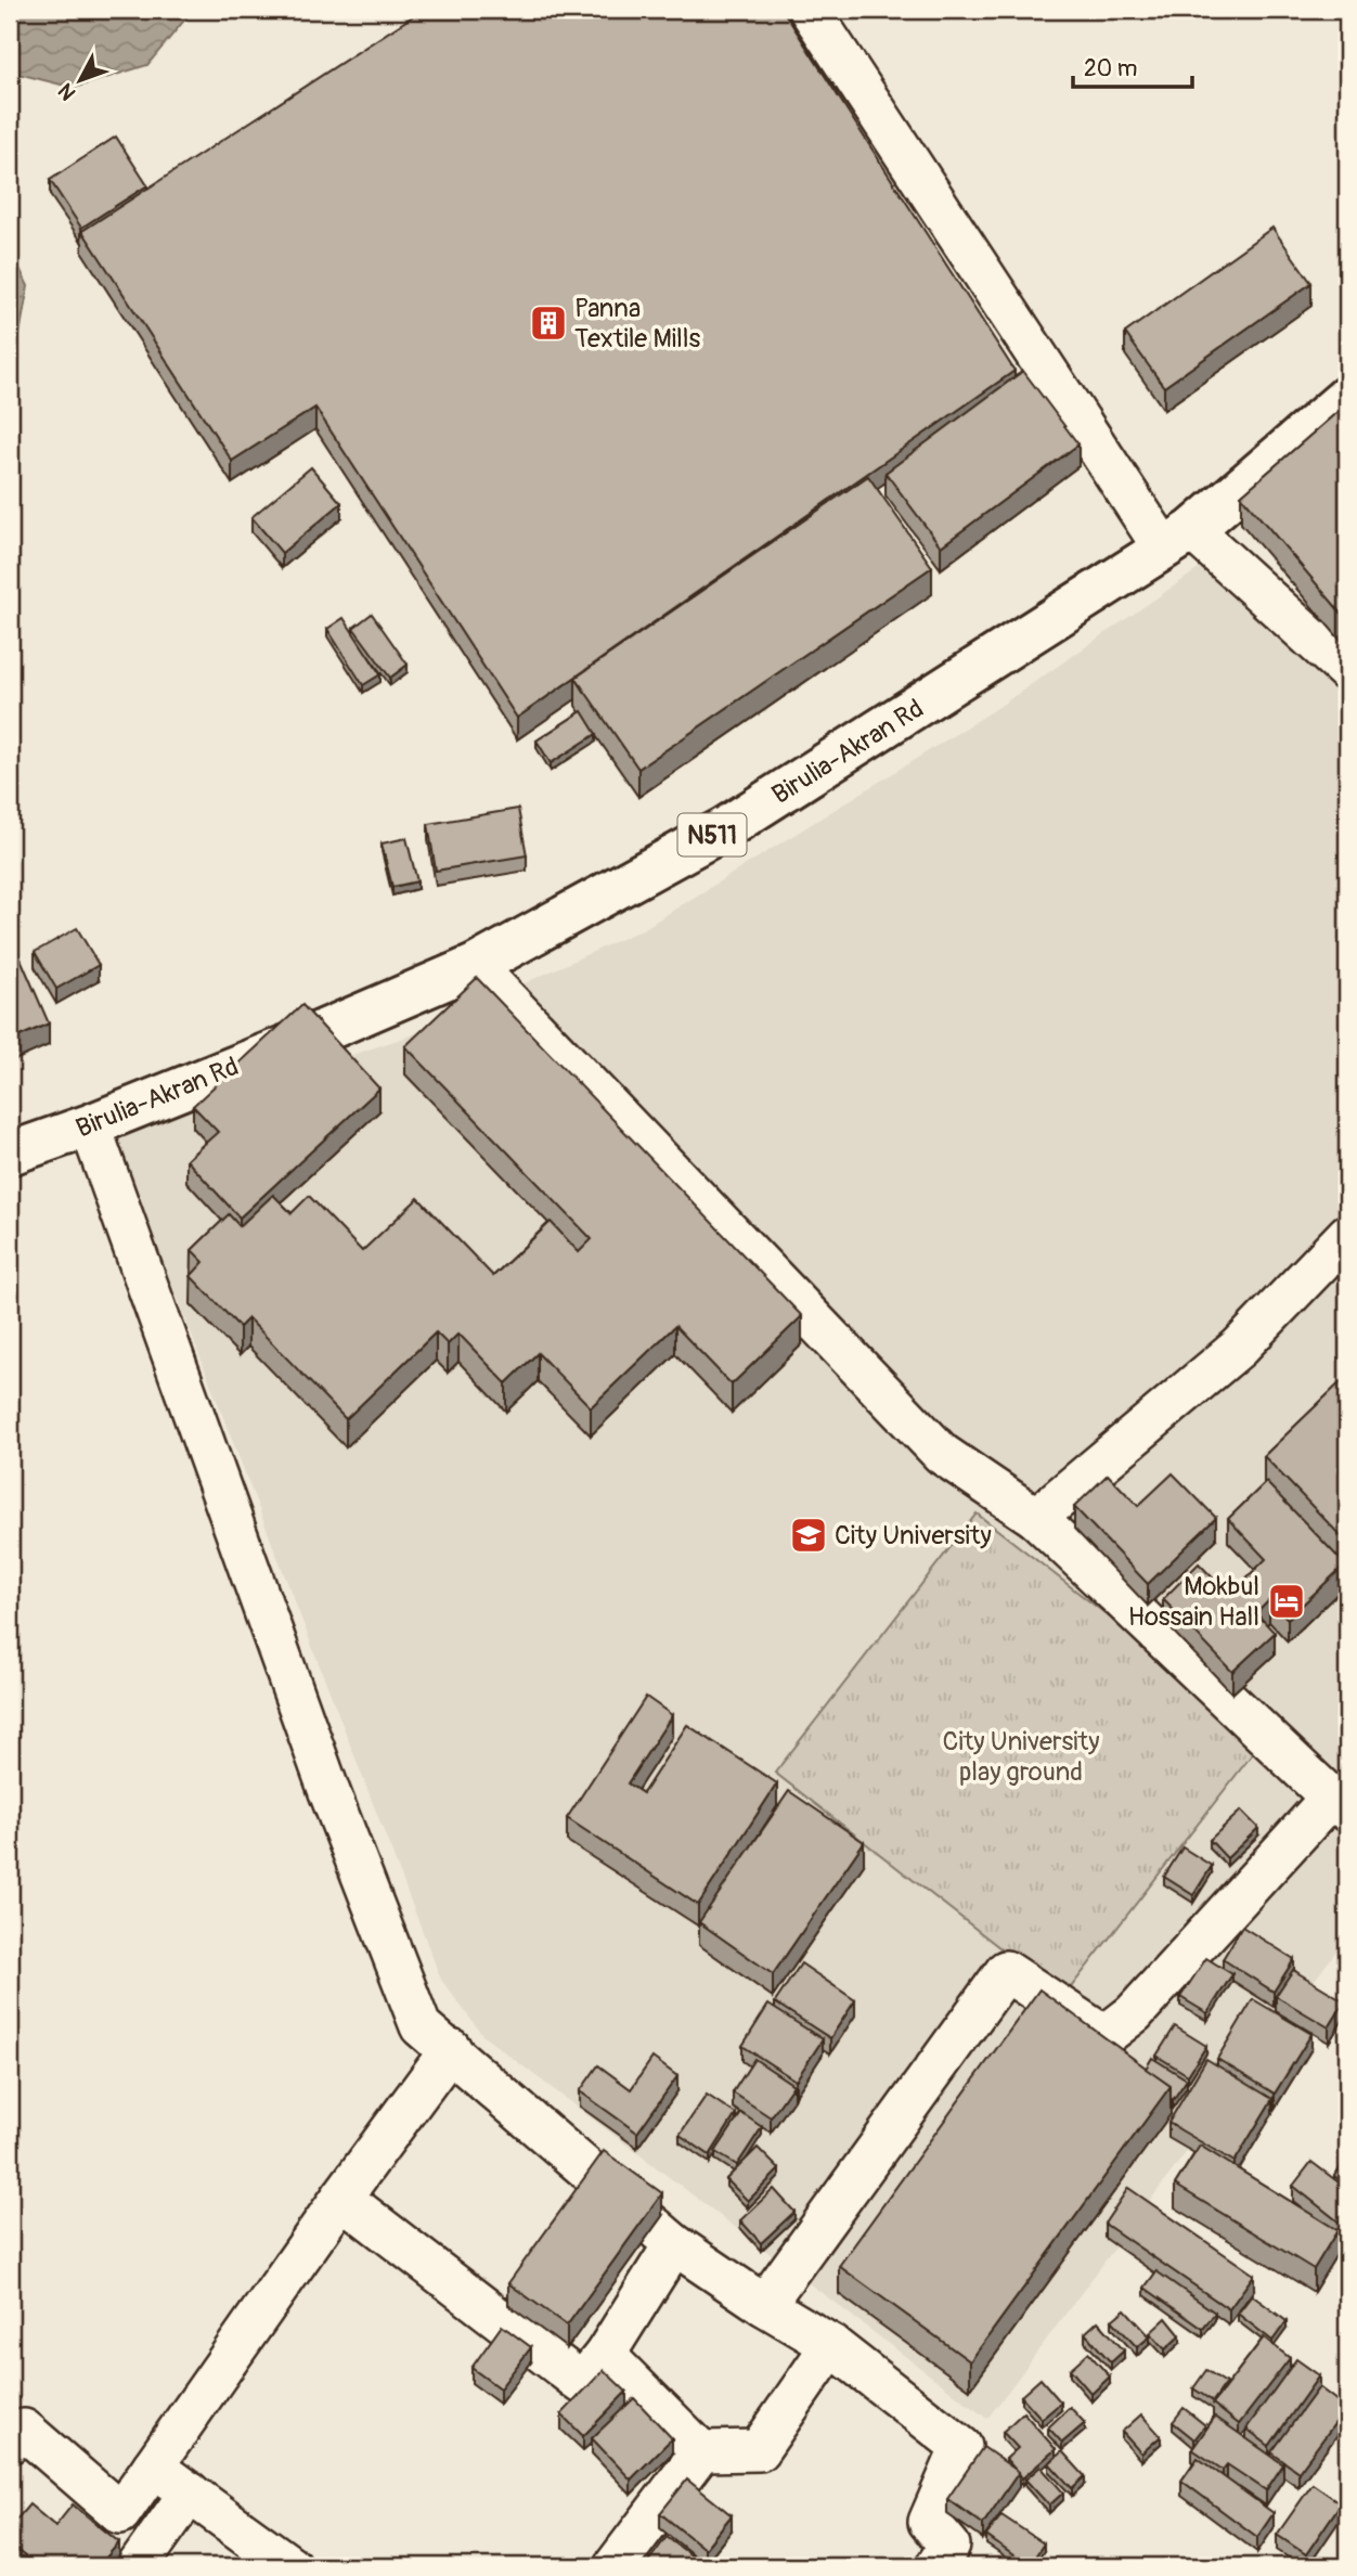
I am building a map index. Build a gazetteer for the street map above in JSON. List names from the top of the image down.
{
  "streets": {
    "highway": ["Birulia-Akran Rd", "N511"]
  },
  "parks": ["City University play ground"],
  "places": {
    "building": ["Panna Textile Mills"],
    "school or university": ["City University"],
    "hotel": ["Mokbul Hossain Hall"]
  },
  "scale_bar": "20 m",
  "north": "bottom left"
}
